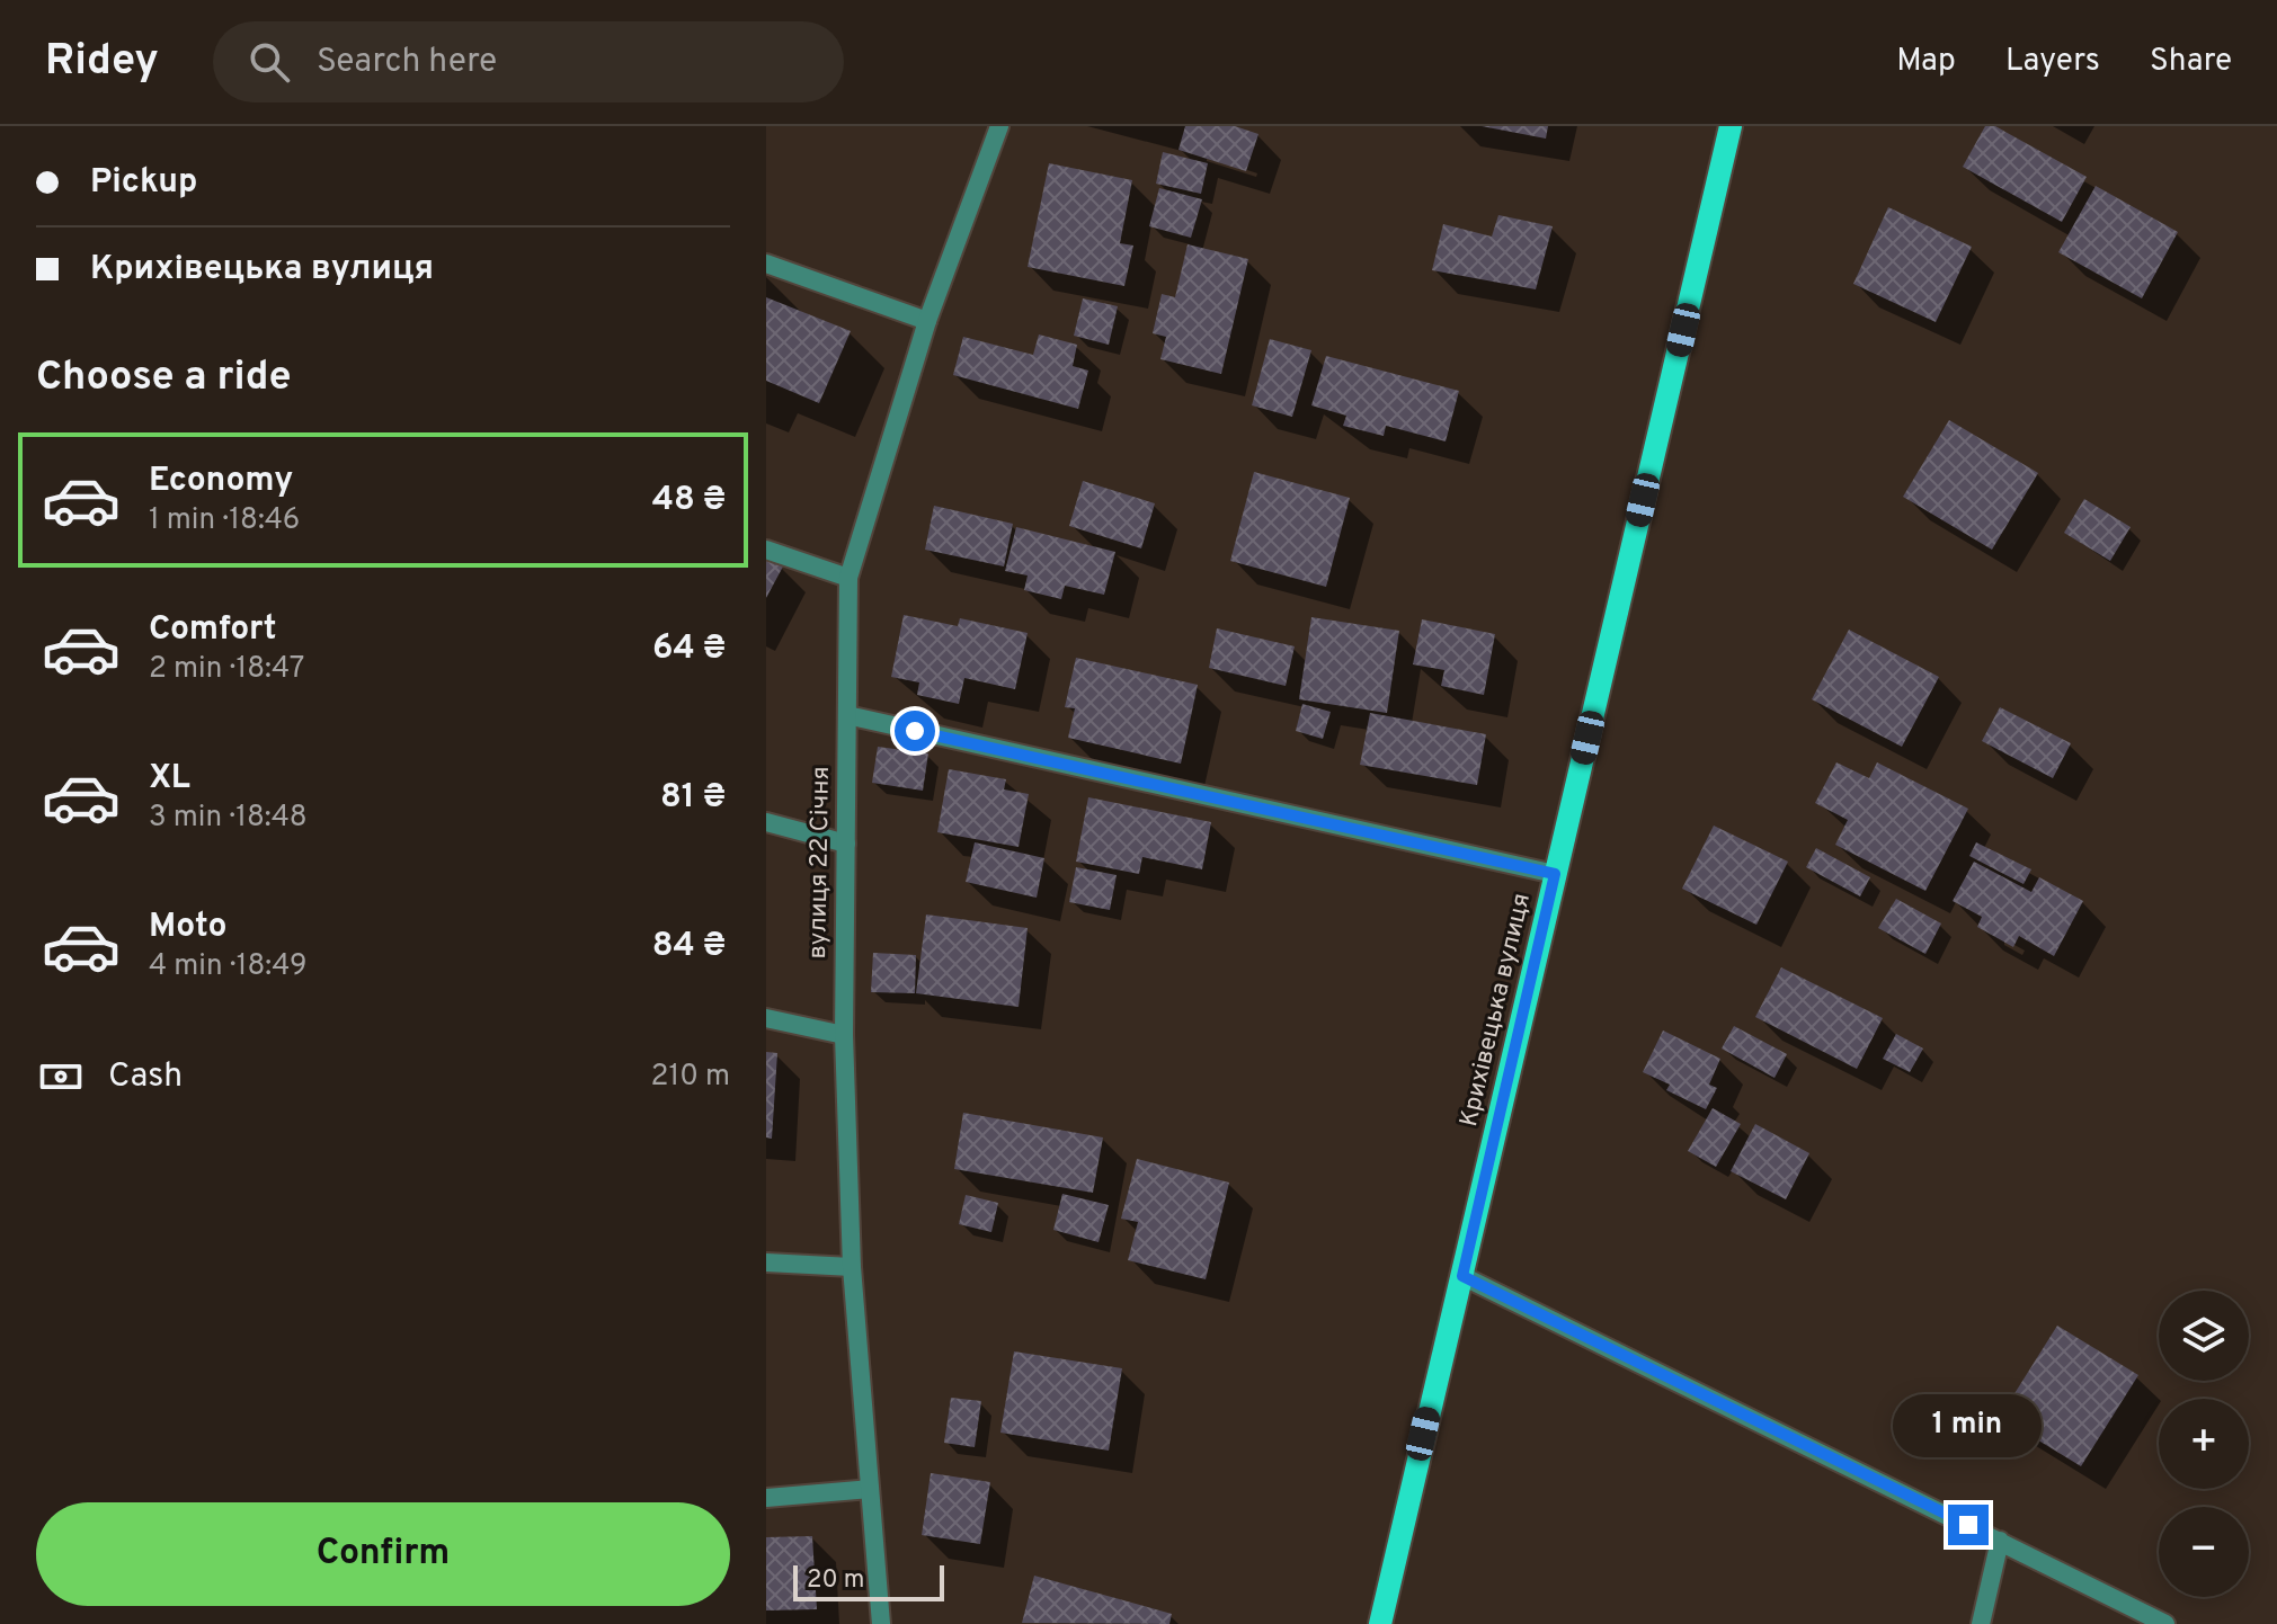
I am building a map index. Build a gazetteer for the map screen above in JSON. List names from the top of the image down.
{
  "streets": {
    "main road": ["Крихівецька вулиця"],
    "street": ["вулиця 22 Січня"]
  },
  "scale_bar": "20 m",
  "page": {
    "header": "Ridey",
    "search": "Search here",
    "nav": ["Map", "Layers", "Share"],
    "banner": ["Pickup", "Крихівецька вулиця"],
    "heading": "Choose a ride",
    "list": [
      {
        "name": "Economy",
        "note": "1 min · 18:46",
        "value": "48 ₴"
      },
      {
        "name": "Comfort",
        "note": "2 min · 18:47",
        "value": "64 ₴"
      },
      {
        "name": "XL",
        "note": "3 min · 18:48",
        "value": "81 ₴"
      },
      {
        "name": "Moto",
        "note": "4 min · 18:49",
        "value": "84 ₴"
      }
    ],
    "pay": ["Cash", "210 m"],
    "map_buttons": ["+", "−"],
    "bubble": "1 min",
    "buttons": "Confirm",
    "scale": "20 m"
  }
}
